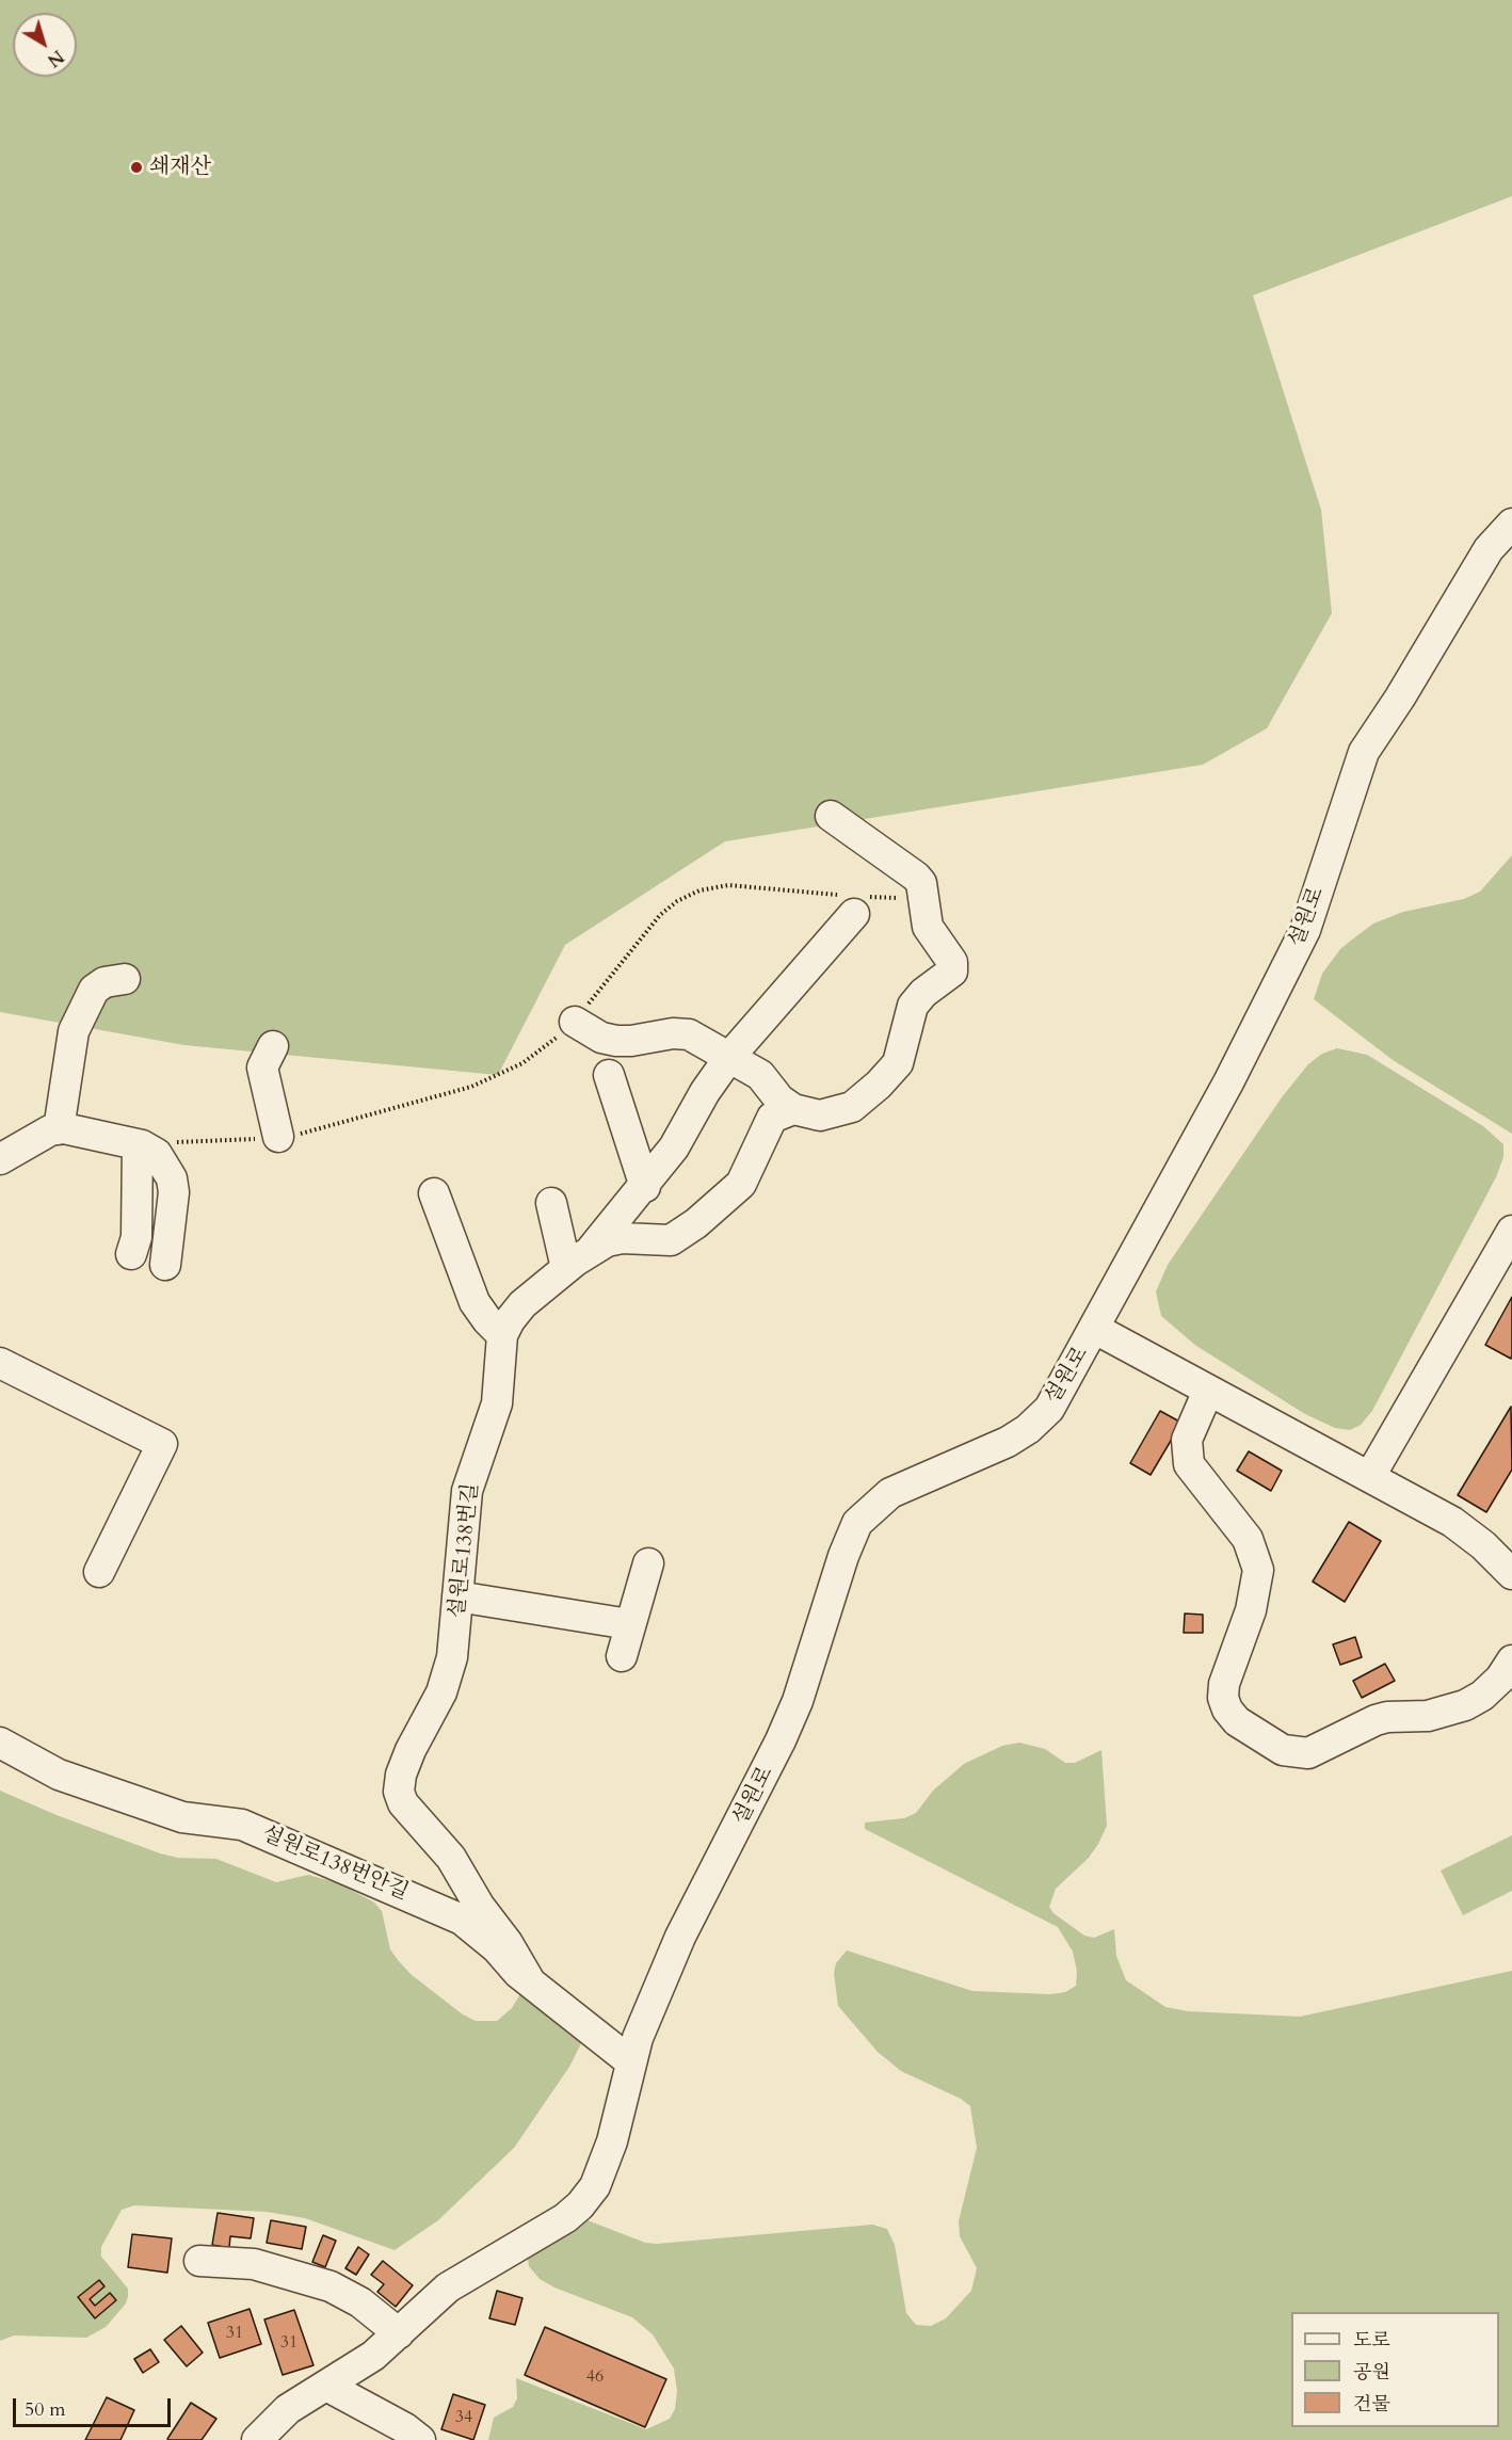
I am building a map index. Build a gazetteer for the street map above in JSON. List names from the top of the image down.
{
  "streets": {
    "street": ["설원로", "설원로138번길", "설원로138번안길"]
  },
  "crossings": [
    ["설원로", "설원로138번안길"],
    ["설원로138번길", "설원로138번안길"]
  ],
  "places": ["쇄재산"],
  "house_numbers": [
    "31",
    "31",
    "46",
    "34"
  ],
  "legend": ["도로", "공원", "건물"],
  "scale_bar": "50 m",
  "north": "bottom right"
}
